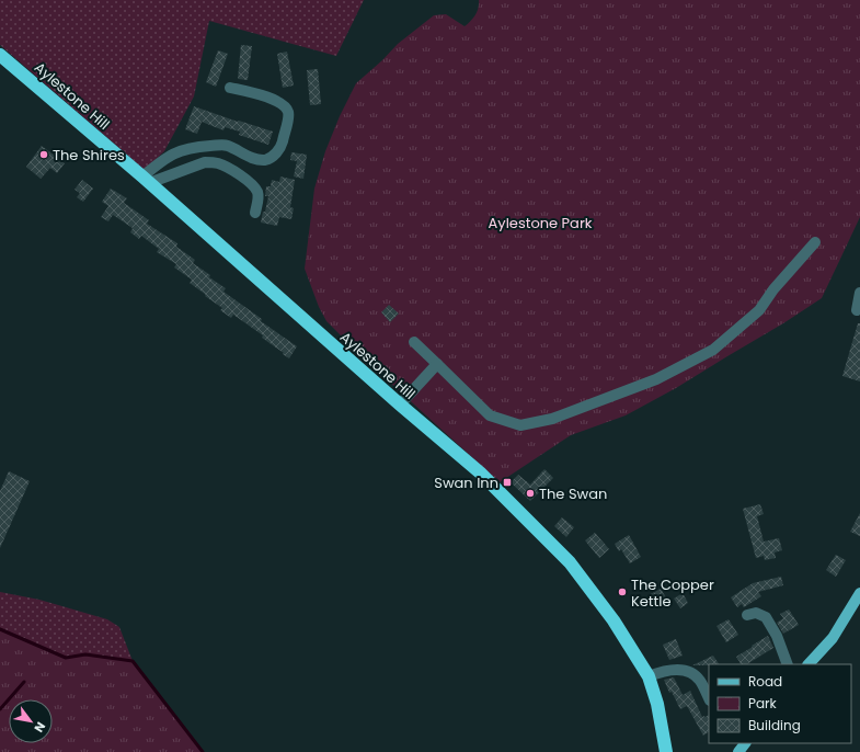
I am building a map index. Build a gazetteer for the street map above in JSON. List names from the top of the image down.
{
  "streets": {
    "highway": ["Aylestone Hill"]
  },
  "parks": ["Aylestone Park"],
  "places": {
    "other": ["The Shires", "The Swan", "The Copper Kettle"],
    "transit": ["Swan Inn"]
  },
  "legend": ["Road", "Park", "Building"],
  "north": "bottom right"
}
